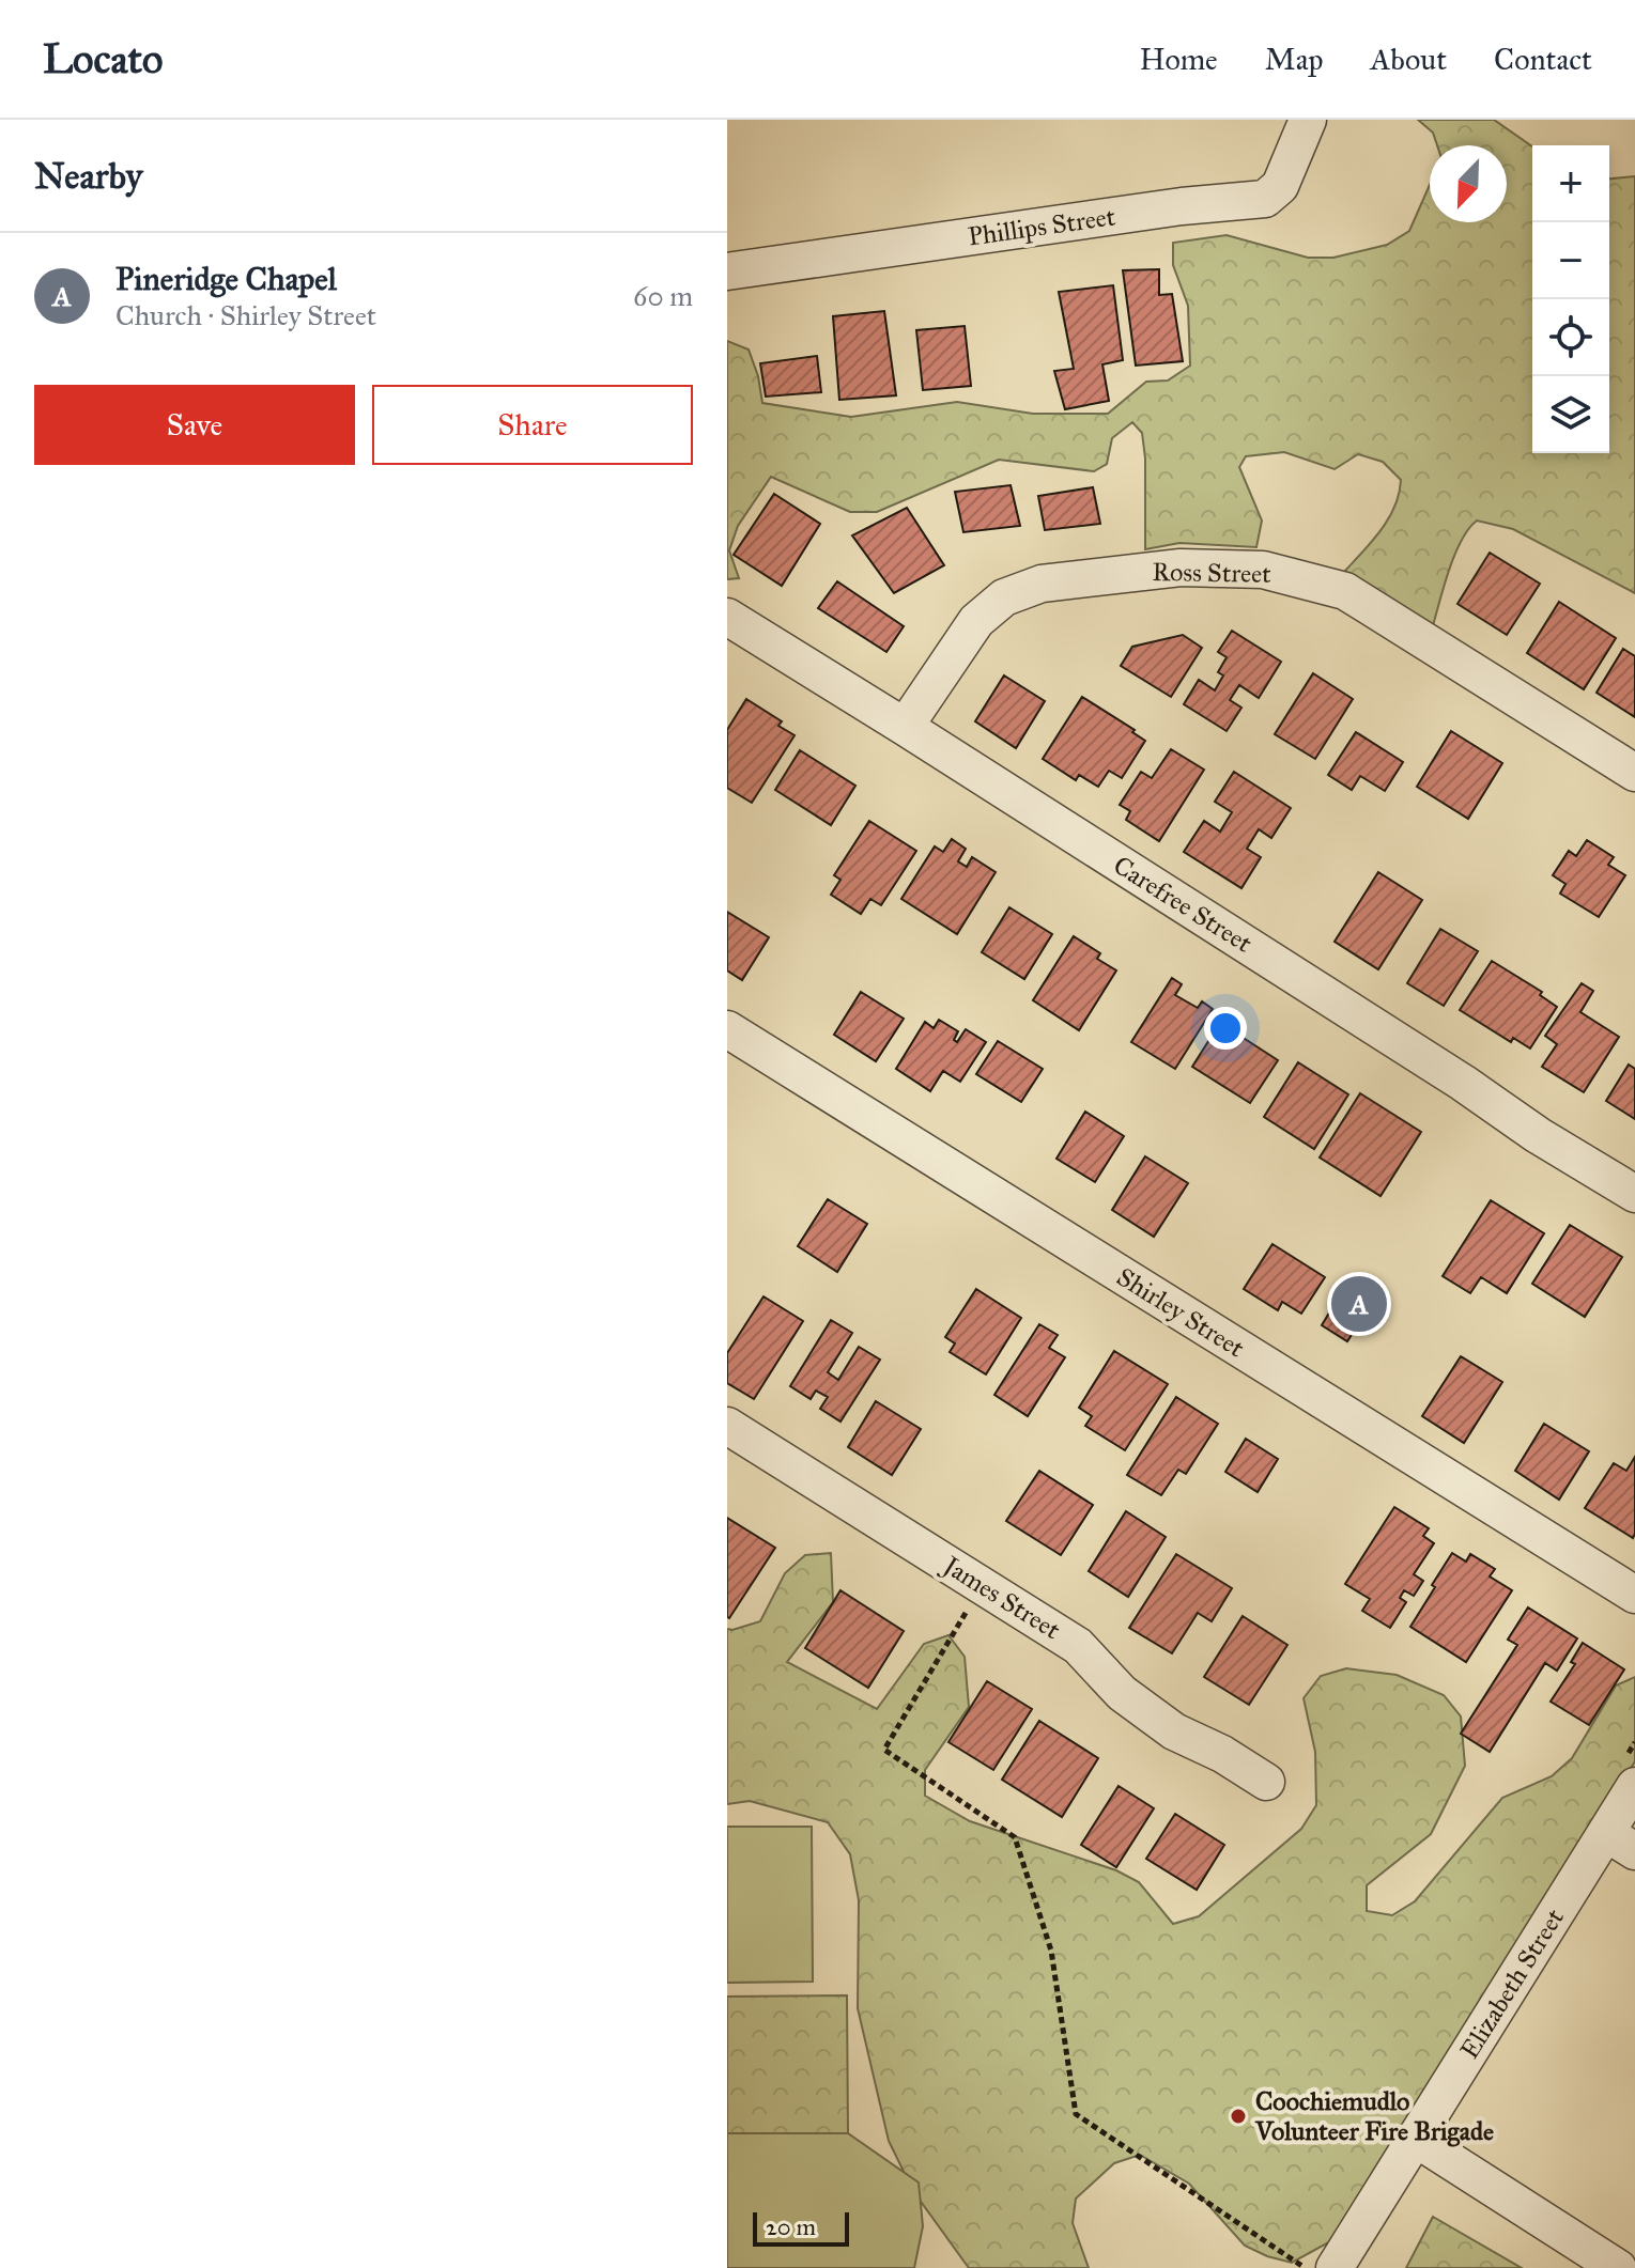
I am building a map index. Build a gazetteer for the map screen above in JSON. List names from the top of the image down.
{
  "streets": {
    "street": [
      "Phillips Street",
      "Ross Street",
      "Carefree Street",
      "Shirley Street",
      "James Street",
      "Elizabeth Street"
    ]
  },
  "crossings": [
    ["Ross Street", "Carefree Street"]
  ],
  "places": ["Coochiemudlo Volunteer Fire Brigade"],
  "scale_bar": "20 m",
  "north": "bottom left",
  "page": {
    "header": "Locato",
    "nav": [
      "Home",
      "Map",
      "About",
      "Contact"
    ],
    "heading": "Nearby",
    "map_buttons": ["+", "−"],
    "list": [
      {
        "mark": "A",
        "name": "Pineridge Chapel",
        "note": "Church · Shirley Street",
        "value": "60 m"
      }
    ],
    "buttons": ["Save", "Share"],
    "pins": "A",
    "scale": "20 m"
  }
}
